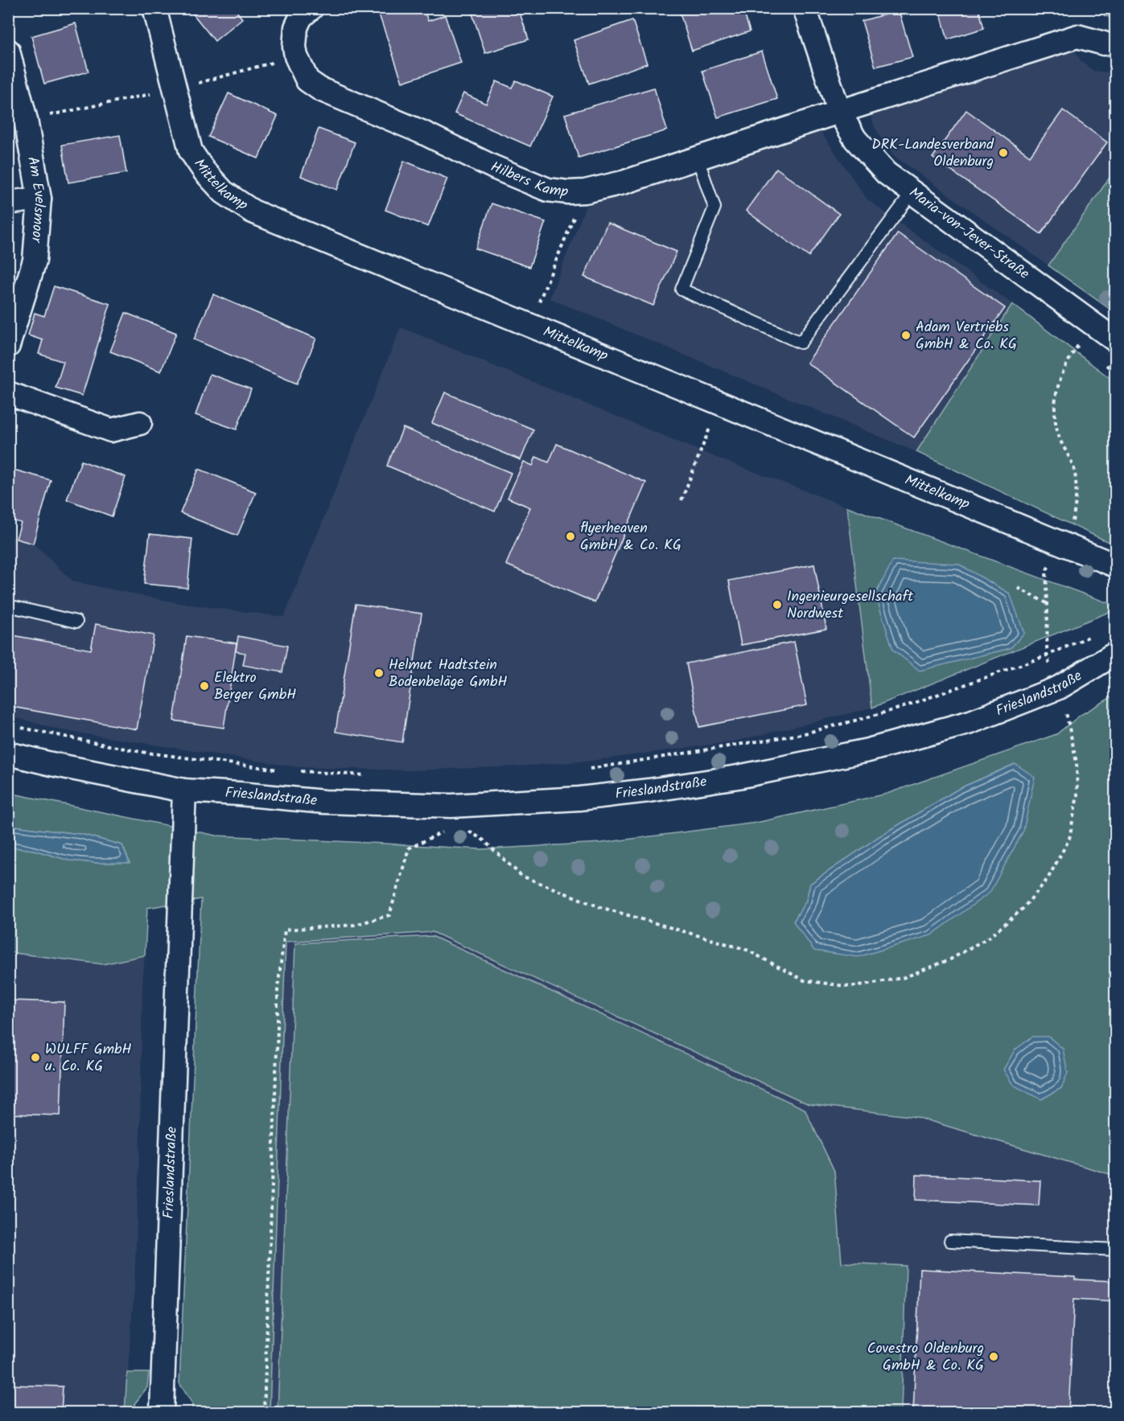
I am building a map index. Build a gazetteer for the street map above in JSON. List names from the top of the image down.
{
  "streets": {
    "street": [
      "Hilbers Kamp",
      "Mittelkamp",
      "Am Evelsmoor",
      "Maria-von-Jever-Straße",
      "Frieslandstraße"
    ]
  },
  "crossings": [
    ["Hilbers Kamp", "Maria-von-Jever-Straße"]
  ],
  "places": [
    "DRK-Landesverband Oldenburg",
    "Adam Vertriebs GmbH & Co. KG",
    "flyerheaven GmbH & Co. KG",
    "Ingenieurgesellschaft Nordwest",
    "Helmut Hadtstein Bodenbeläge GmbH",
    "Elektro Berger GmbH",
    "WULFF GmbH u. Co. KG",
    "Covestro Oldenburg GmbH & Co. KG"
  ]
}
